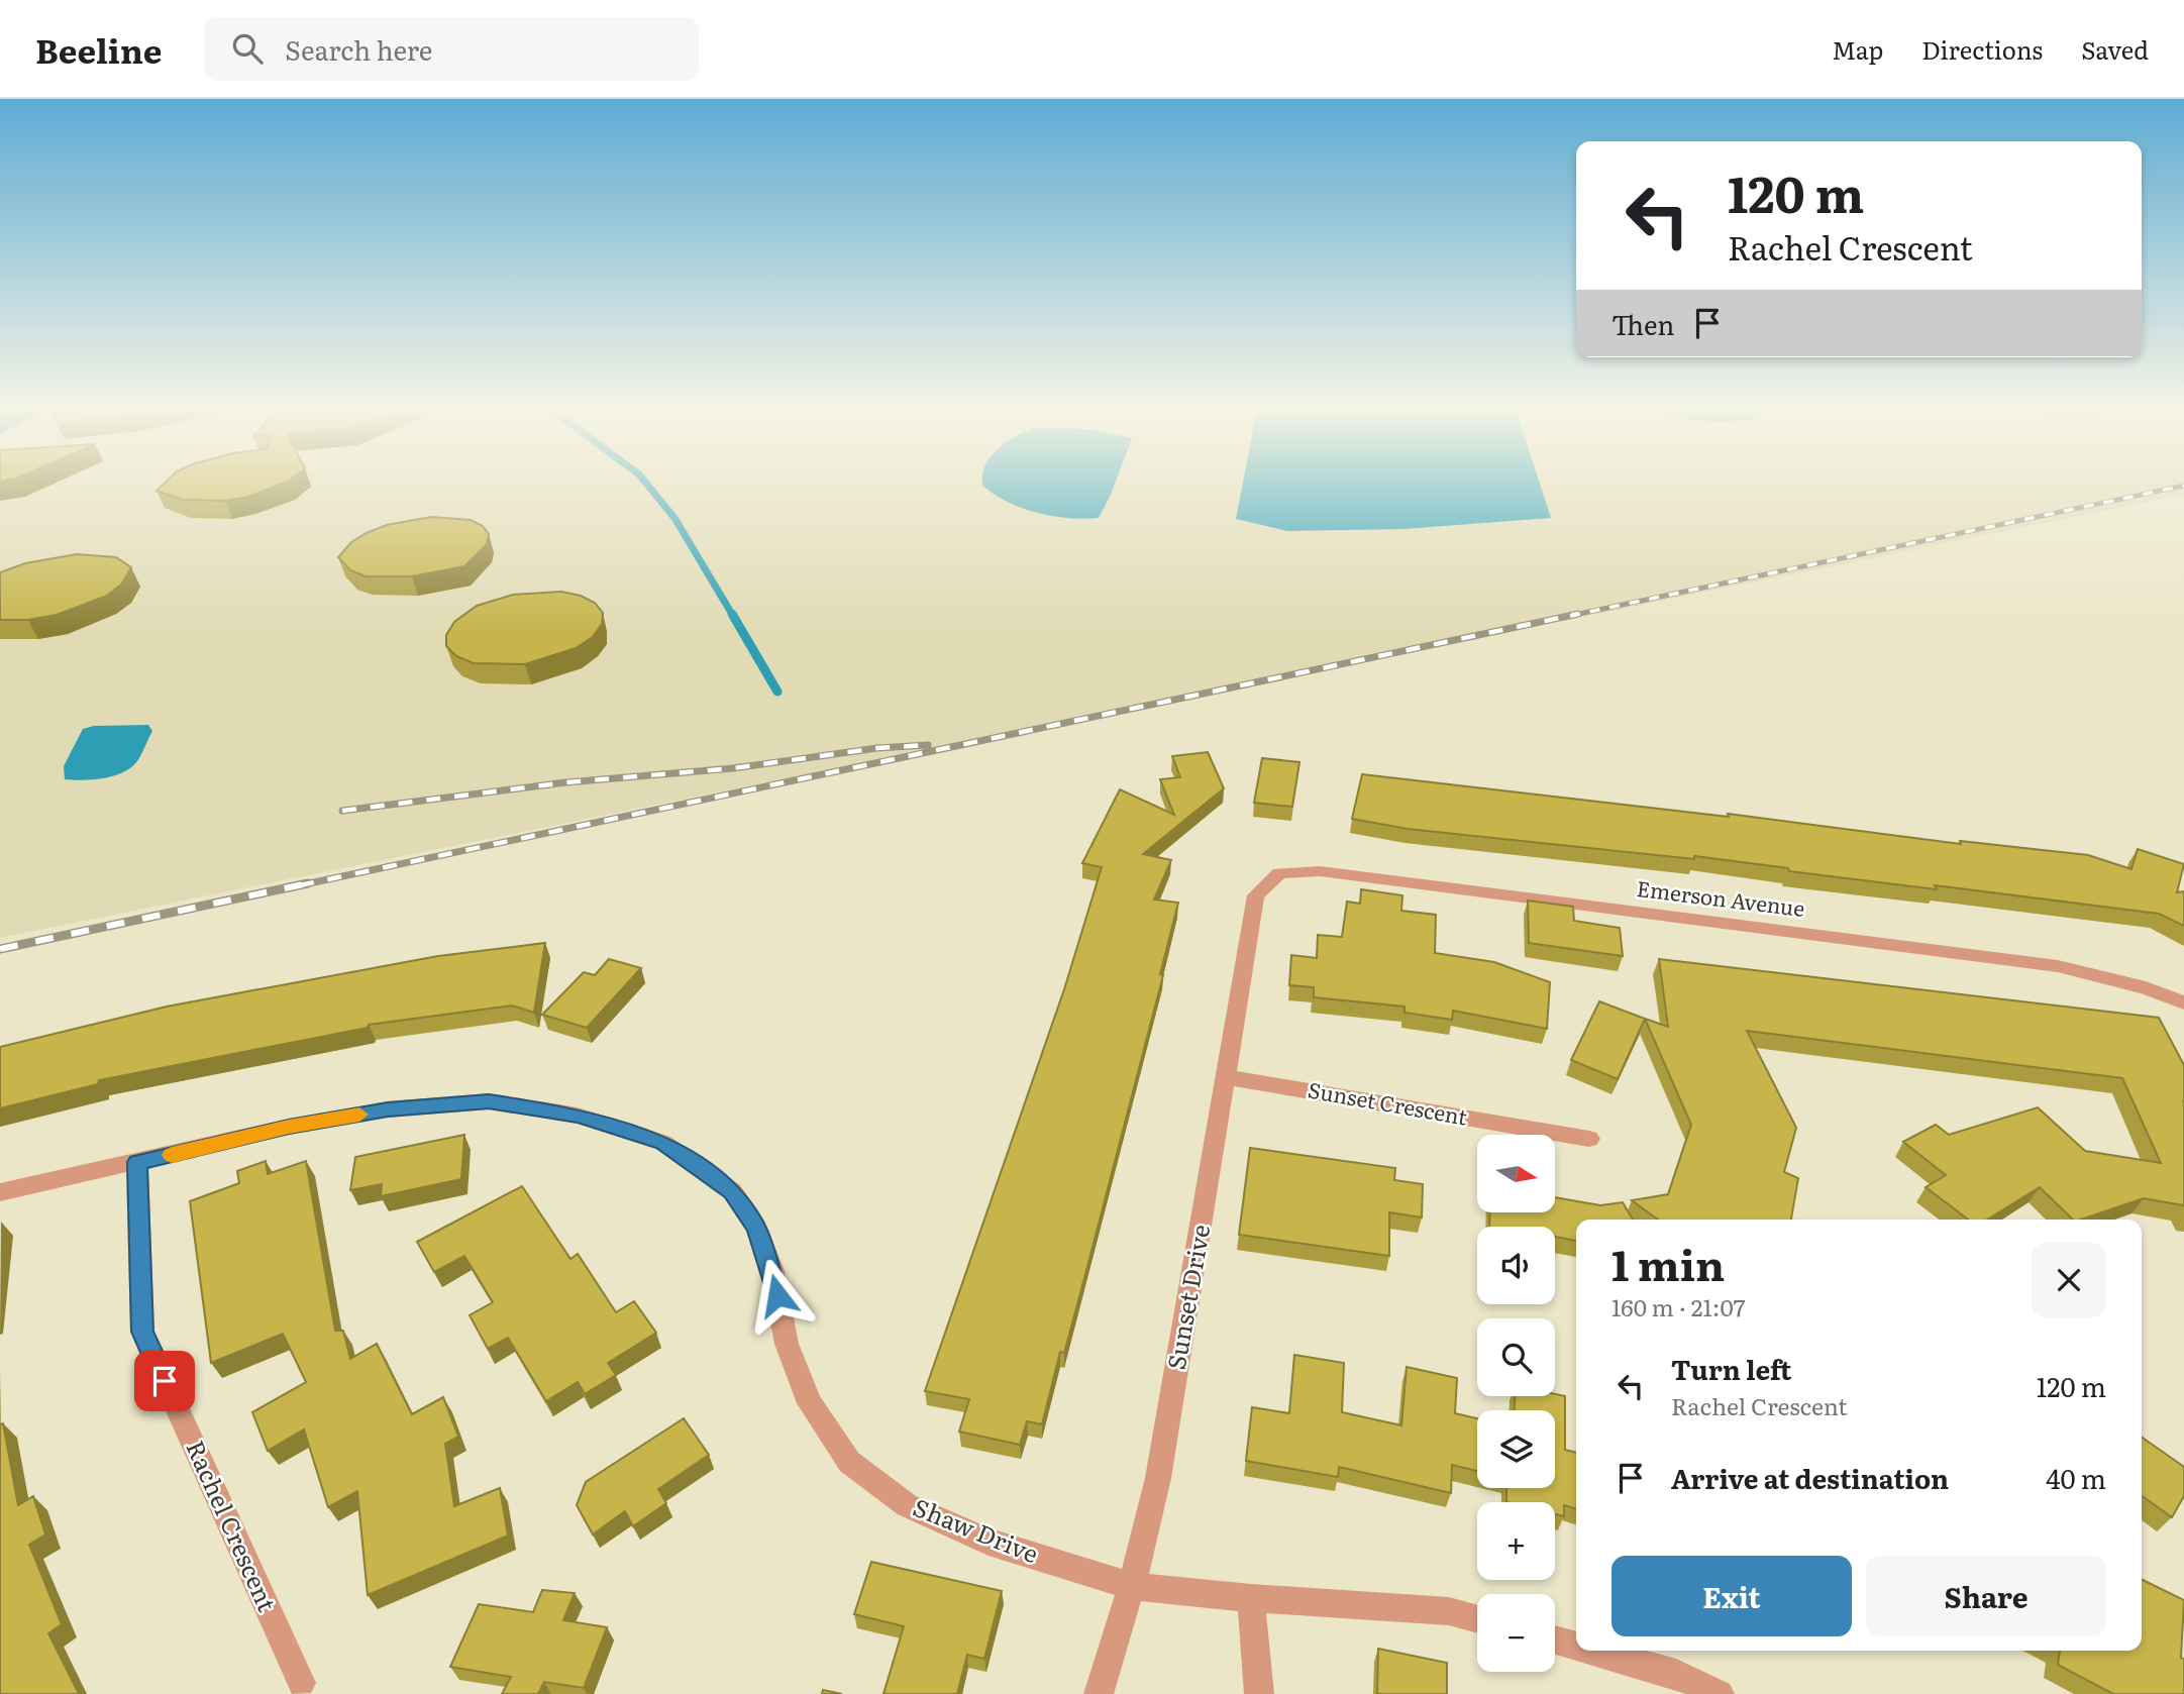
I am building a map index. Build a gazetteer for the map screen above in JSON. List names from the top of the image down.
{
  "streets": {
    "street": [
      "Emerson Avenue",
      "Sunset Crescent",
      "Sunset Drive",
      "Rachel Crescent",
      "Shaw Drive"
    ]
  },
  "crossings": [
    ["Emerson Avenue", "Sunset Drive"],
    ["Sunset Crescent", "Sunset Drive"],
    ["Sunset Drive", "Shaw Drive"],
    ["Rachel Crescent", "Shaw Drive"]
  ],
  "north": "right",
  "page": {
    "header": "Beeline",
    "search": "Search here",
    "nav": ["Map", "Directions", "Saved"],
    "turn": ["120 m", "Rachel Crescent"],
    "then": "Then",
    "map_buttons": ["+", "−"],
    "heading": ["1 min", "160 m · 21:07"],
    "list": [
      {
        "name": "Turn left",
        "note": "Rachel Crescent",
        "value": "120 m"
      },
      {
        "name": "Arrive at destination",
        "value": "40 m"
      }
    ],
    "buttons": ["Exit", "Share"]
  }
}
